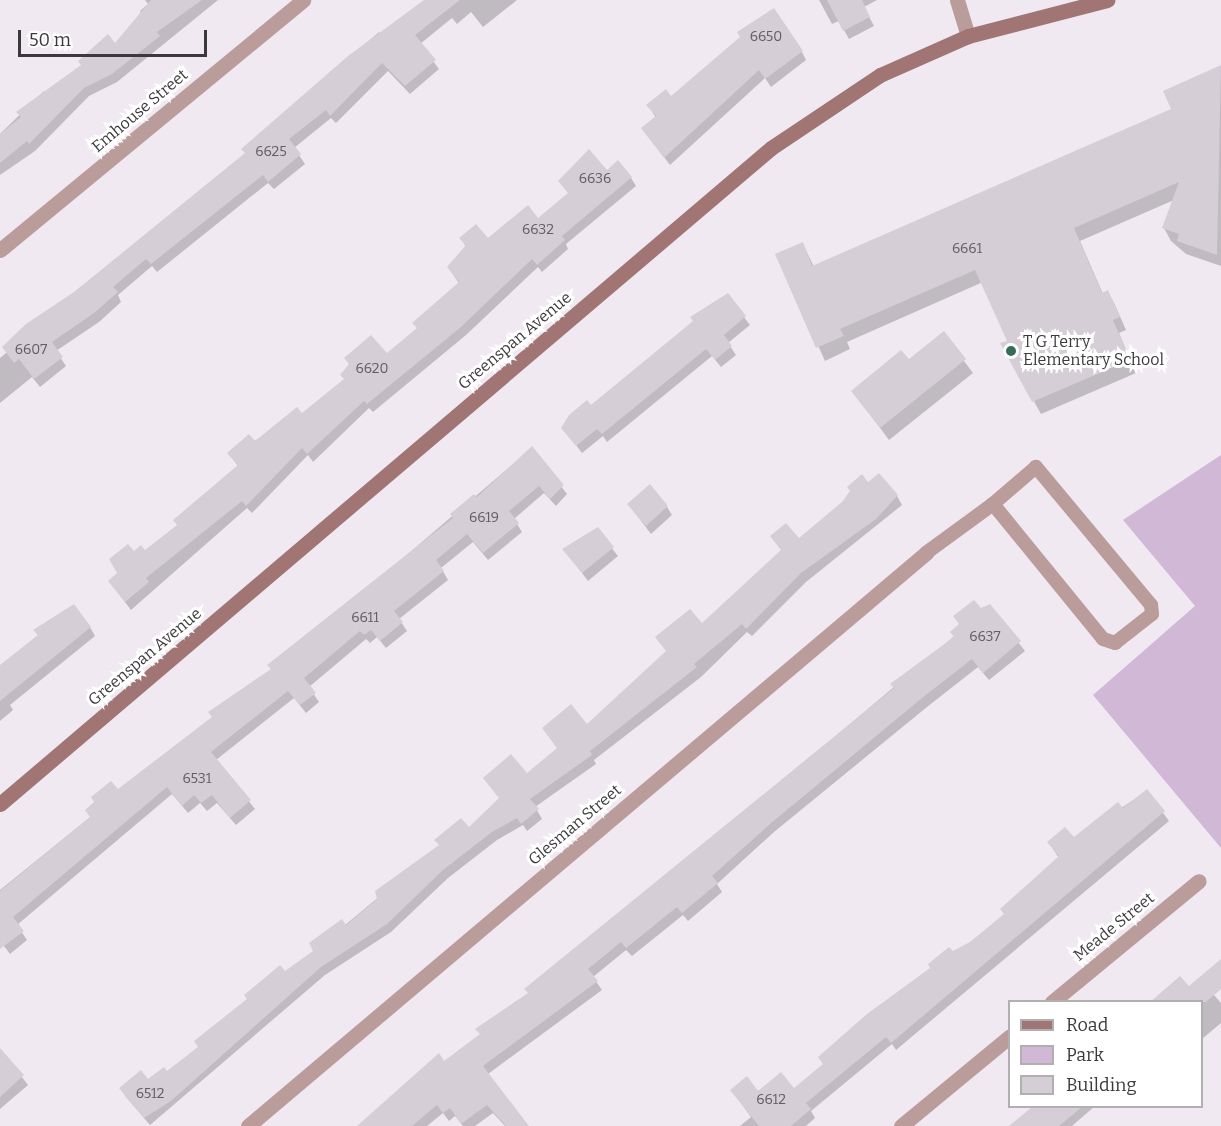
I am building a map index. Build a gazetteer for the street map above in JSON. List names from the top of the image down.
{
  "streets": {
    "street": [
      "Emhouse Street",
      "Greenspan Avenue",
      "Glesman Street",
      "Meade Street"
    ]
  },
  "places": ["T G Terry Elementary School"],
  "house_numbers": [
    "6650",
    "6625",
    "6636",
    "6632",
    "6661",
    "6607",
    "6620",
    "6619",
    "6611",
    "6637",
    "6531",
    "6512",
    "6612"
  ],
  "legend": ["Road", "Park", "Building"],
  "scale_bar": "50 m"
}
